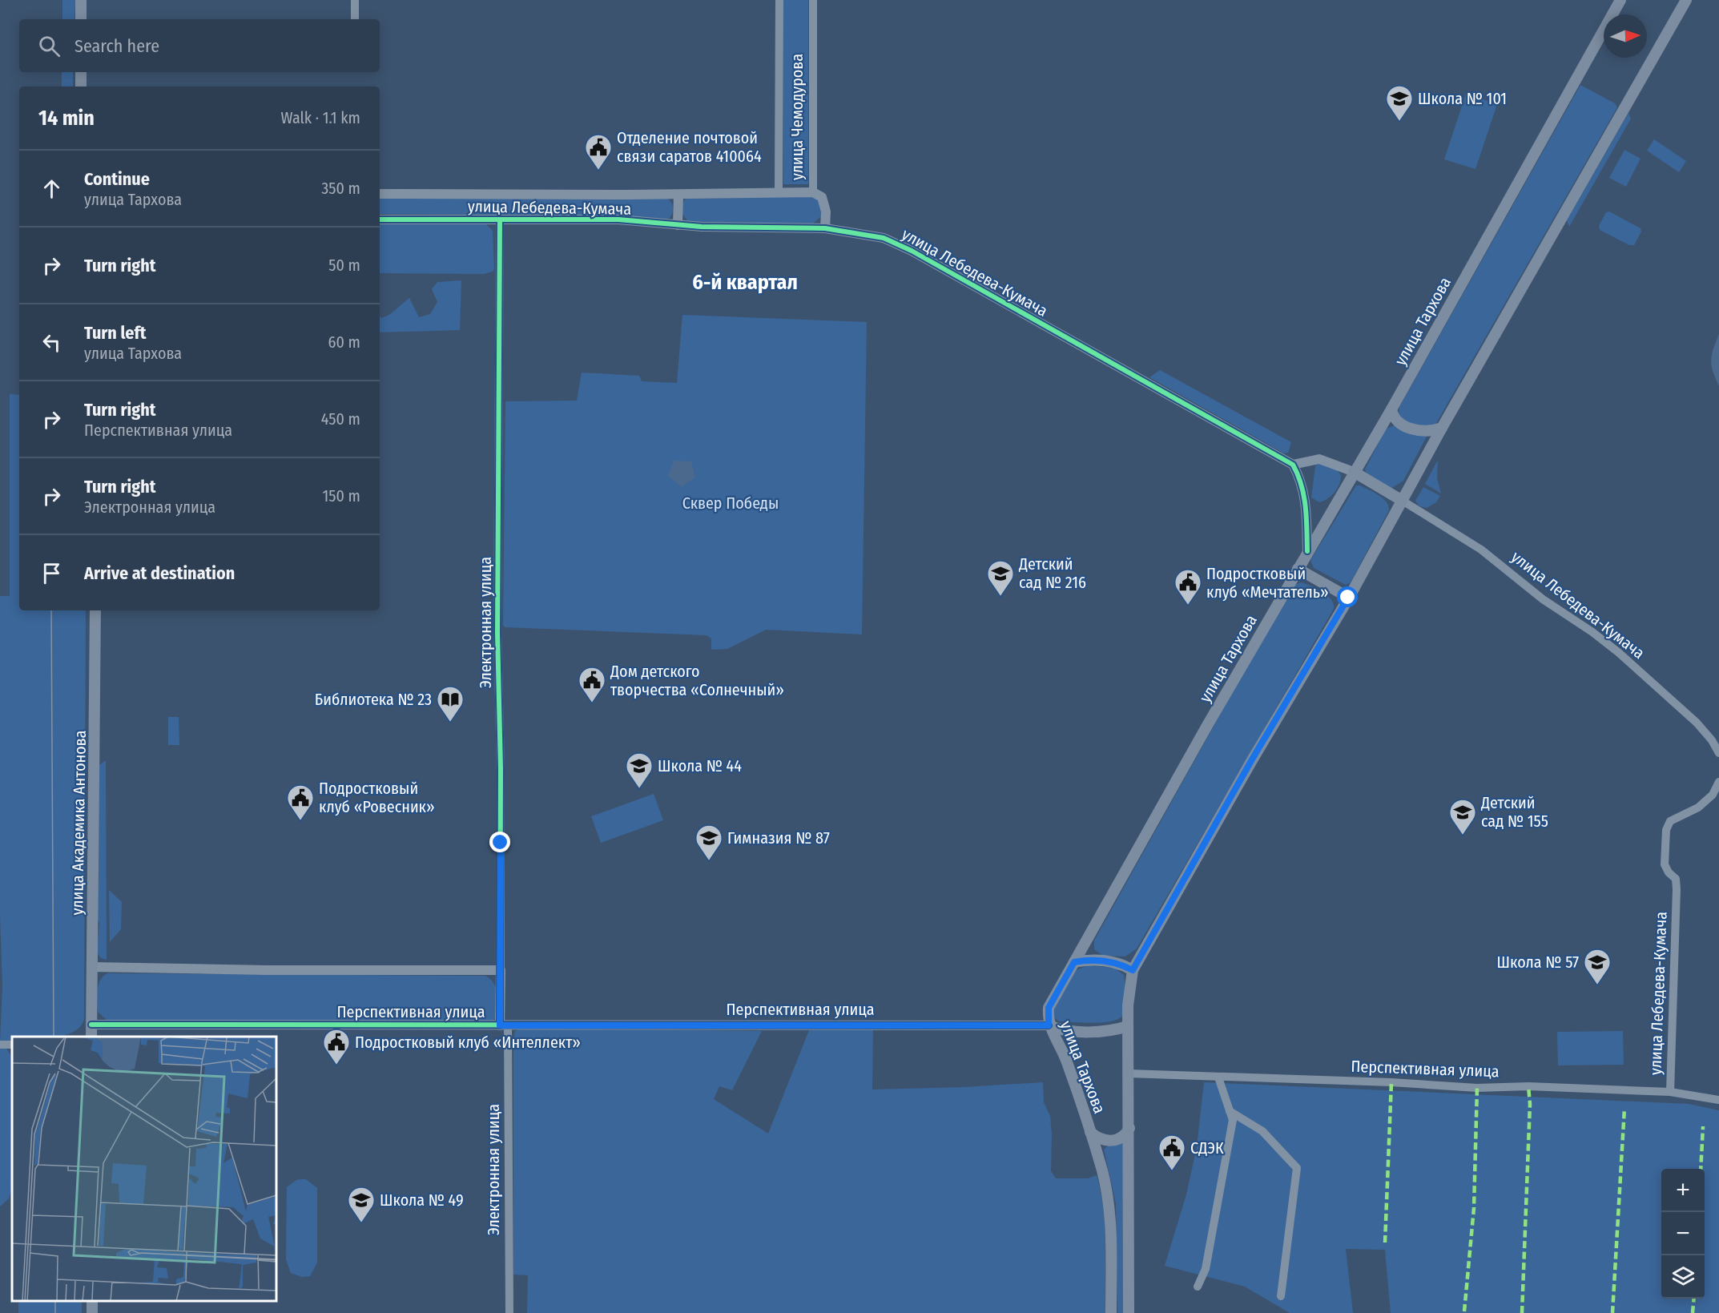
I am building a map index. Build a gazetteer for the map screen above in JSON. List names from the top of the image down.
{
  "streets": {
    "main road": ["улица Тархова", "улица Академика Антонова"],
    "street": [
      "улица Чемодурова",
      "улица Лебедева-Кумача",
      "Электронная улица",
      "Перспективная улица"
    ]
  },
  "crossings": [
    ["улица Чемодурова", "улица Лебедева-Кумача"],
    ["улица Лебедева-Кумача", "улица Тархова"],
    ["улица Лебедева-Кумача", "Электронная улица"],
    ["улица Лебедева-Кумача", "Перспективная улица"],
    ["улица Тархова", "Перспективная улица"],
    ["Электронная улица", "Перспективная улица"],
    ["улица Академика Антонова", "Перспективная улица"]
  ],
  "districts": ["6-й квартал"],
  "parks": ["Сквер Победы"],
  "places": {
    "school or university": [
      "Школа № 101",
      "Детский сад № 216",
      "Школа № 44",
      "Детский сад № 155",
      "Гимназия № 87",
      "Школа № 57",
      "Школа № 49"
    ],
    "public building": [
      "Отделение почтовой связи саратов 410064",
      "Подростковый клуб «Мечтатель»",
      "Дом детского творчества «Солнечный»",
      "Подростковый клуб «Ровесник»",
      "Подростковый клуб «Интеллект»",
      "СДЭК"
    ],
    "library": ["Библиотека № 23"]
  },
  "north": "right",
  "page": {
    "search": "Search here",
    "heading": ["14 min", "Walk · 1.1 km"],
    "list": [
      ["Continue", "улица Тархова", "350 m"],
      ["Turn right", "50 m"],
      ["Turn left", "улица Тархова", "60 m"],
      ["Turn right", "Перспективная улица", "450 m"],
      ["Turn right", "Электронная улица", "150 m"],
      "Arrive at destination"
    ],
    "map_buttons": ["+", "−"]
  }
}
